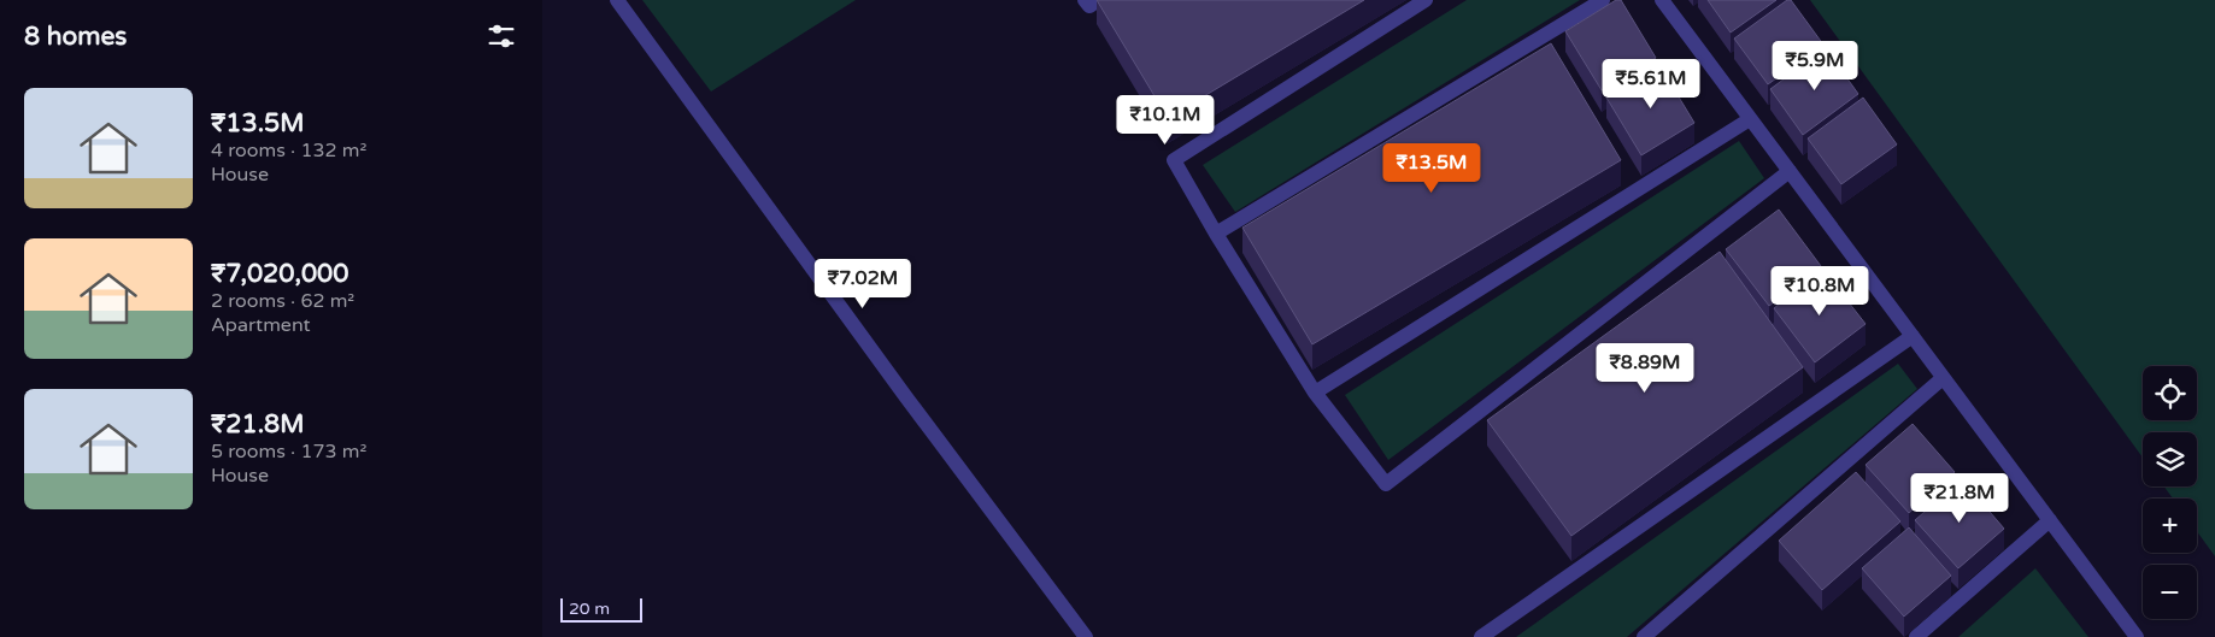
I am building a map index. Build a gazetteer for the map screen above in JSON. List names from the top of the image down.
{
  "scale_bar": "20 m",
  "page": {
    "heading": "8 homes",
    "price": [
      "₹5.9M",
      "₹5.61M",
      "₹10.1M",
      "₹13.5M",
      "₹7.02M",
      "₹10.8M",
      "₹8.89M",
      "₹21.8M"
    ],
    "list": [
      {
        "name": "₹13.5M",
        "note": "4 rooms · 132 m² · House"
      },
      {
        "name": "₹7,020,000",
        "note": "2 rooms · 62 m² · Apartment"
      },
      {
        "name": "₹21.8M",
        "note": "5 rooms · 173 m² · House"
      }
    ],
    "map_buttons": ["+", "−"],
    "scale": "20 m"
  }
}
